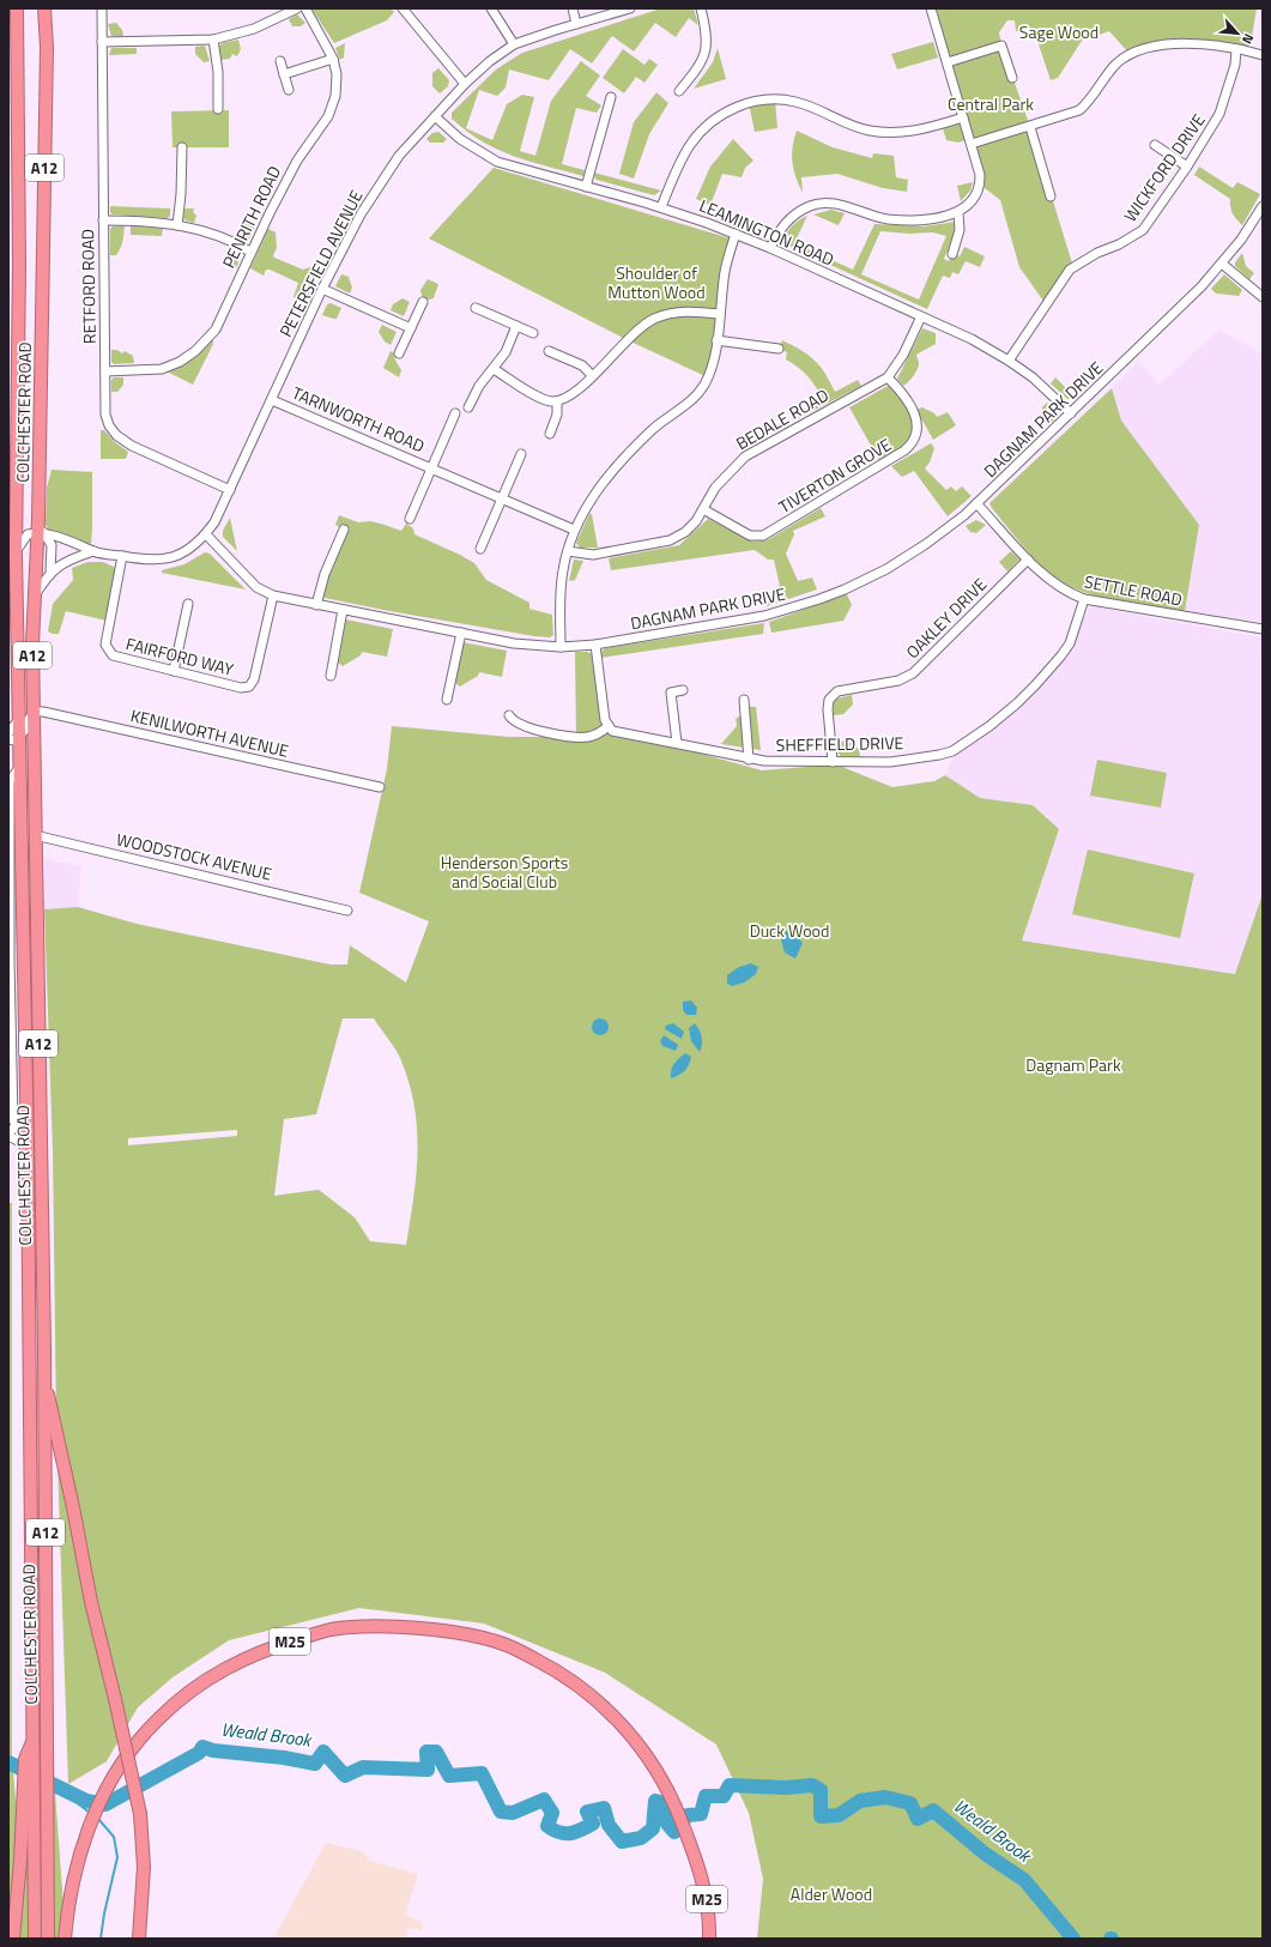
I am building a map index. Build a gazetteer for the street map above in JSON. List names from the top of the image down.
{
  "streets": {
    "highway": ["A12", "COLCHESTER ROAD", "M25"],
    "street": [
      "WICKFORD DRIVE",
      "PENRITH ROAD",
      "LEAMINGTON ROAD",
      "PETERSFIELD AVENUE",
      "RETFORD ROAD",
      "TARNWORTH ROAD",
      "BEDALE ROAD",
      "DAGNAM PARK DRIVE",
      "TIVERTON GROVE",
      "SETTLE ROAD",
      "OAKLEY DRIVE",
      "FAIRFORD WAY",
      "KENILWORTH AVENUE",
      "SHEFFIELD DRIVE",
      "WOODSTOCK AVENUE"
    ]
  },
  "crossings": [
    ["A12", "COLCHESTER ROAD"],
    ["WICKFORD DRIVE", "LEAMINGTON ROAD"],
    ["PENRITH ROAD", "RETFORD ROAD"],
    ["LEAMINGTON ROAD", "PETERSFIELD AVENUE"],
    ["LEAMINGTON ROAD", "BEDALE ROAD"],
    ["LEAMINGTON ROAD", "DAGNAM PARK DRIVE"],
    ["PETERSFIELD AVENUE", "RETFORD ROAD"],
    ["PETERSFIELD AVENUE", "COLCHESTER ROAD"],
    ["PETERSFIELD AVENUE", "TARNWORTH ROAD"],
    ["PETERSFIELD AVENUE", "DAGNAM PARK DRIVE"],
    ["PETERSFIELD AVENUE", "FAIRFORD WAY"],
    ["COLCHESTER ROAD", "KENILWORTH AVENUE"],
    ["COLCHESTER ROAD", "WOODSTOCK AVENUE"],
    ["BEDALE ROAD", "TIVERTON GROVE"],
    ["DAGNAM PARK DRIVE", "SETTLE ROAD"],
    ["DAGNAM PARK DRIVE", "FAIRFORD WAY"],
    ["SETTLE ROAD", "OAKLEY DRIVE"],
    ["SETTLE ROAD", "SHEFFIELD DRIVE"],
    ["OAKLEY DRIVE", "SHEFFIELD DRIVE"]
  ],
  "water": ["Weald Brook"],
  "parks": [
    "Sage Wood",
    "Central Park",
    "Shoulder of Mutton Wood",
    "Henderson Sports and Social Club",
    "Duck Wood",
    "Dagnam Park",
    "Alder Wood"
  ],
  "north": "bottom right"
}
